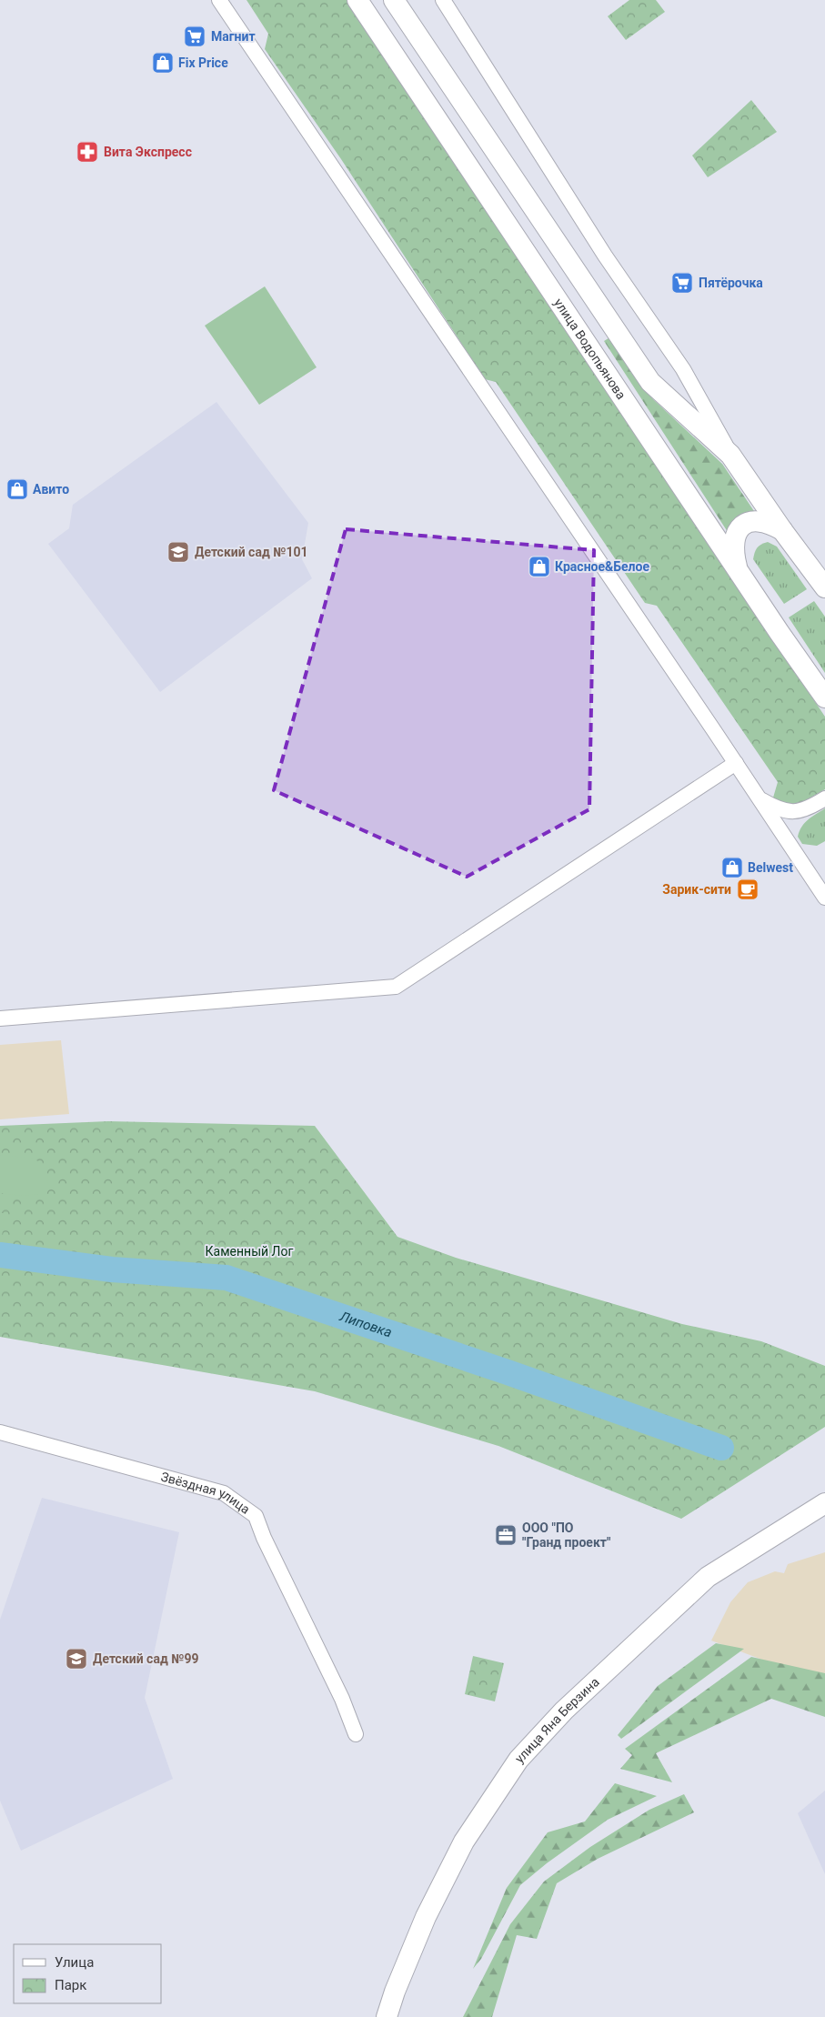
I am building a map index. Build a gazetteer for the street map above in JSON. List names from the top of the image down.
{
  "streets": {
    "main road": ["улица Водопьянова", "улица Яна Берзина"],
    "street": ["Звёздная улица"]
  },
  "water": ["Липовка"],
  "parks": ["Каменный Лог"],
  "places": {
    "supermarket": ["Магнит", "Пятёрочка"],
    "shop": [
      "Fix Price",
      "Авито",
      "Красное&Белое",
      "Belwest"
    ],
    "pharmacy": ["Вита Экспресс"],
    "school or university": ["Детский сад №101", "Детский сад №99"],
    "cafe": ["Зарик-сити"],
    "office": ["ООО \"ПО \"Гранд проект\""]
  },
  "legend": ["Улица", "Парк"]
}
